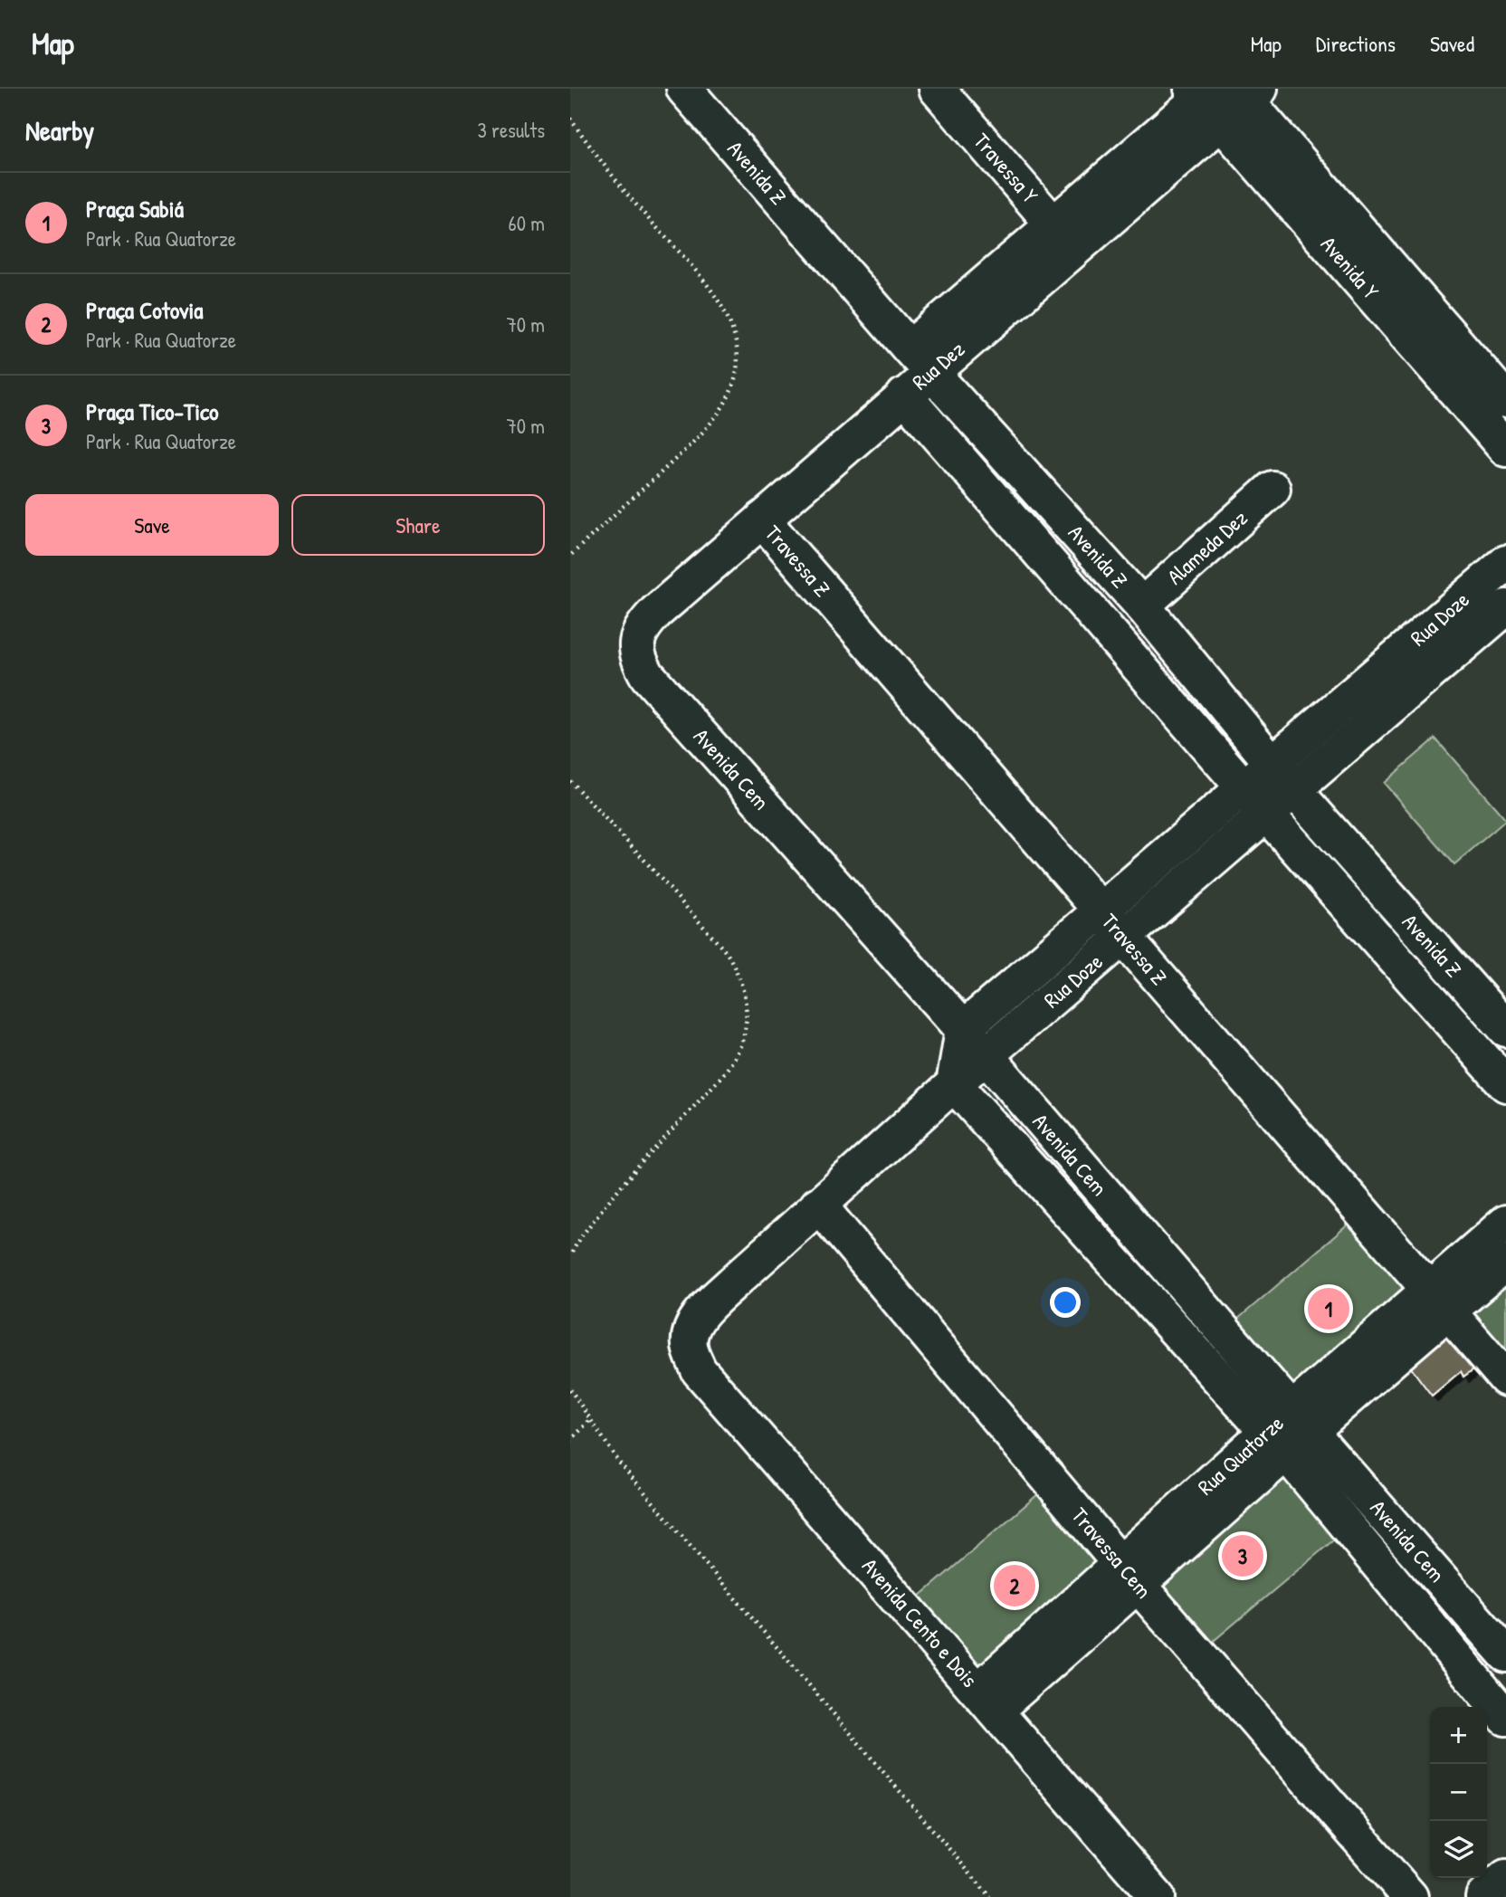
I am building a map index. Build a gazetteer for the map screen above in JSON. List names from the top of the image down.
{
  "streets": {
    "street": [
      "Travessa Y",
      "Avenida Z",
      "Avenida Y",
      "Rua Dez",
      "Alameda Dez",
      "Travessa Z",
      "Rua Doze",
      "Avenida Cem",
      "Rua Quatorze",
      "Travessa Cem",
      "Avenida Cento e Dois"
    ]
  },
  "crossings": [
    ["Travessa Y", "Rua Dez"],
    ["Avenida Z", "Rua Dez"],
    ["Avenida Z", "Alameda Dez"],
    ["Avenida Z", "Rua Doze"],
    ["Avenida Y", "Rua Dez"],
    ["Rua Dez", "Travessa Z"],
    ["Rua Dez", "Avenida Cem"],
    ["Travessa Z", "Rua Doze"],
    ["Travessa Z", "Rua Quatorze"],
    ["Rua Doze", "Avenida Cem"],
    ["Rua Doze", "Travessa Cem"],
    ["Rua Doze", "Avenida Cento e Dois"],
    ["Avenida Cem", "Rua Quatorze"],
    ["Rua Quatorze", "Travessa Cem"],
    ["Rua Quatorze", "Avenida Cento e Dois"]
  ],
  "page": {
    "header": "Map",
    "nav": ["Map", "Directions", "Saved"],
    "heading": ["Nearby", "3 results"],
    "list": [
      {
        "mark": "1",
        "name": "Praça Sabiá",
        "note": "Park · Rua Quatorze",
        "value": "60 m"
      },
      {
        "mark": "2",
        "name": "Praça Cotovia",
        "note": "Park · Rua Quatorze",
        "value": "70 m"
      },
      {
        "mark": "3",
        "name": "Praça Tico-Tico",
        "note": "Park · Rua Quatorze",
        "value": "70 m"
      }
    ],
    "buttons": ["Save", "Share"],
    "pins": ["1", "3", "2"],
    "map_buttons": ["+", "−"]
  }
}
